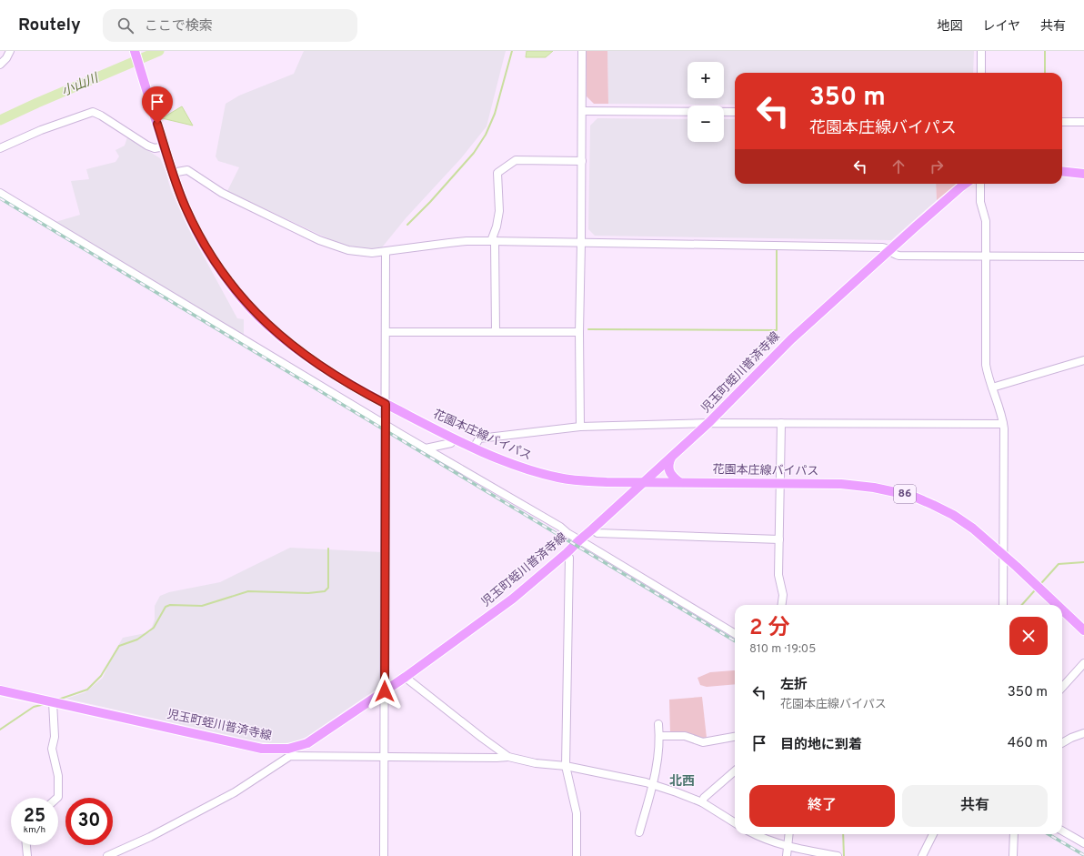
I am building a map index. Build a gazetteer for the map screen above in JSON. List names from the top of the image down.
{
  "streets": {
    "main road": ["児玉町蛭川普済寺線", "花園本庄線バイパス", "86"]
  },
  "crossings": [
    ["児玉町蛭川普済寺線", "花園本庄線バイパス"]
  ],
  "districts": ["北西"],
  "water": ["小山川"],
  "page": {
    "header": "Routely",
    "search": "ここで検索",
    "nav": ["地図", "レイヤ", "共有"],
    "map_buttons": ["+", "−"],
    "turn": ["350 m", "花園本庄線バイパス"],
    "heading": ["2 分", "810 m · 19:05"],
    "list": [
      {
        "name": "左折",
        "note": "花園本庄線バイパス",
        "value": "350 m"
      },
      {
        "name": "目的地に到着",
        "value": "460 m"
      }
    ],
    "buttons": ["終了", "共有"],
    "speed": "25 km/h",
    "limit": "30"
  }
}
